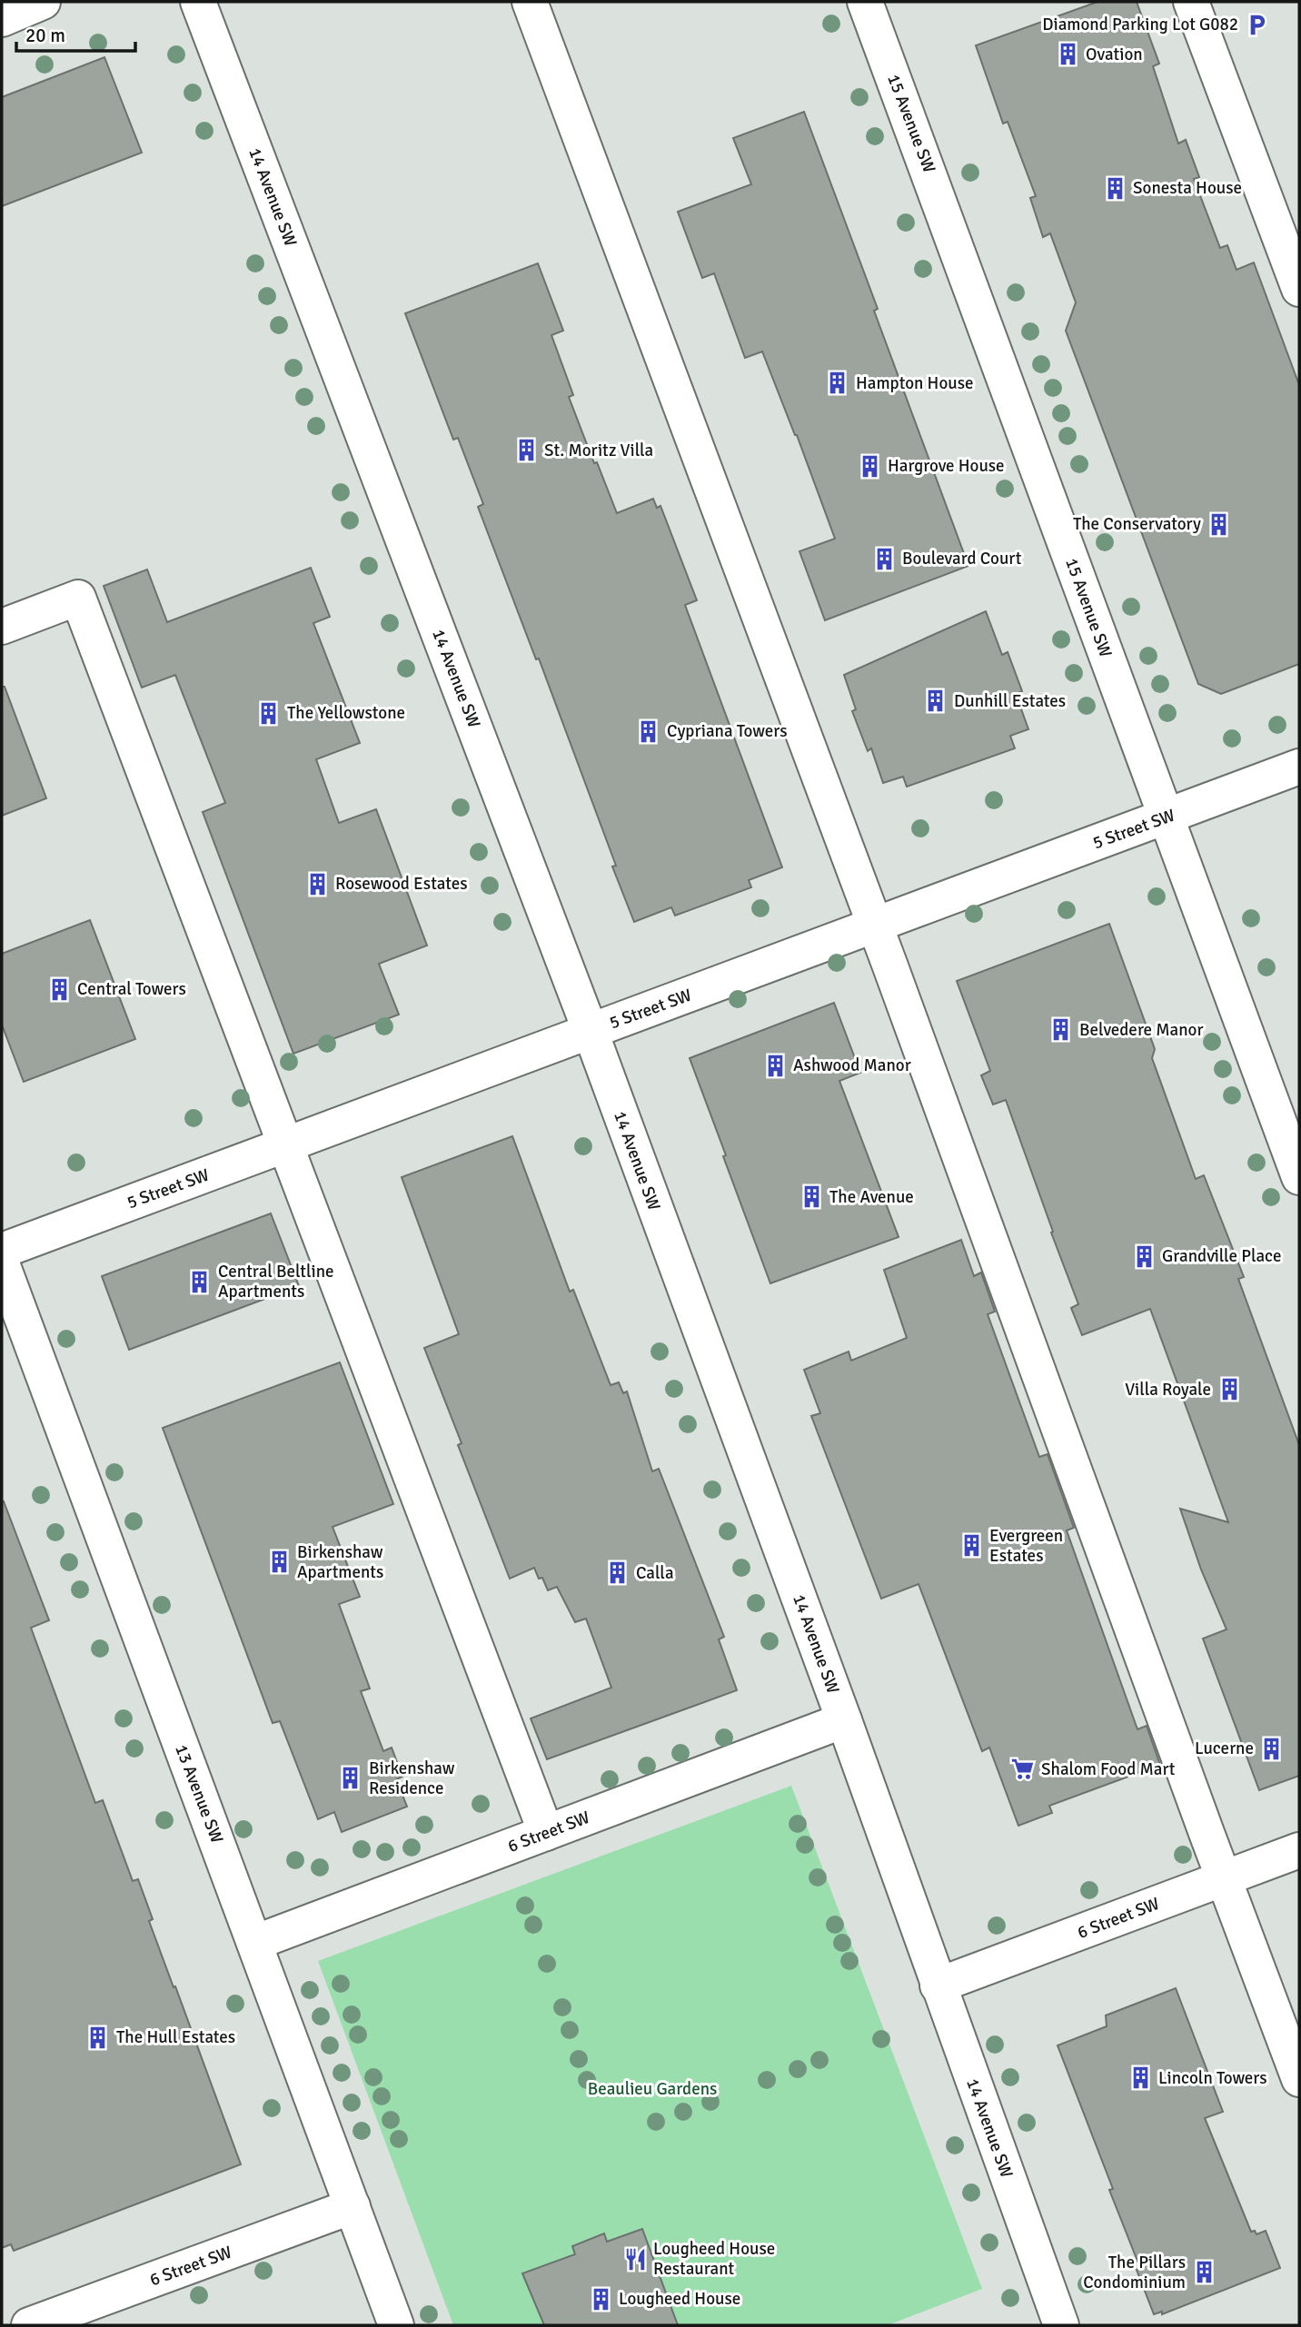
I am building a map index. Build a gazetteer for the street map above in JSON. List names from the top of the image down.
{
  "streets": {
    "street": [
      "15 Avenue SW",
      "14 Avenue SW",
      "5 Street SW",
      "13 Avenue SW",
      "6 Street SW"
    ]
  },
  "crossings": [
    ["15 Avenue SW", "5 Street SW"],
    ["14 Avenue SW", "5 Street SW"],
    ["14 Avenue SW", "6 Street SW"],
    ["13 Avenue SW", "6 Street SW"]
  ],
  "parks": ["Beaulieu Gardens"],
  "places": {
    "parking": ["Diamond Parking Lot G082"],
    "building": [
      "Ovation",
      "Sonesta House",
      "Hampton House",
      "St. Moritz Villa",
      "Hargrove House",
      "The Conservatory",
      "Boulevard Court",
      "Dunhill Estates",
      "The Yellowstone",
      "Cypriana Towers",
      "Rosewood Estates",
      "Central Towers",
      "Belvedere Manor",
      "Ashwood Manor",
      "The Avenue",
      "Grandville Place",
      "Central Beltline Apartments",
      "Villa Royale",
      "Evergreen Estates",
      "Birkenshaw Apartments",
      "Calla",
      "Lucerne",
      "Birkenshaw Residence",
      "The Hull Estates",
      "Lincoln Towers",
      "The Pillars Condominium",
      "Lougheed House"
    ],
    "supermarket": ["Shalom Food Mart"],
    "restaurant": ["Lougheed House Restaurant"]
  },
  "scale_bar": "20 m"
}
